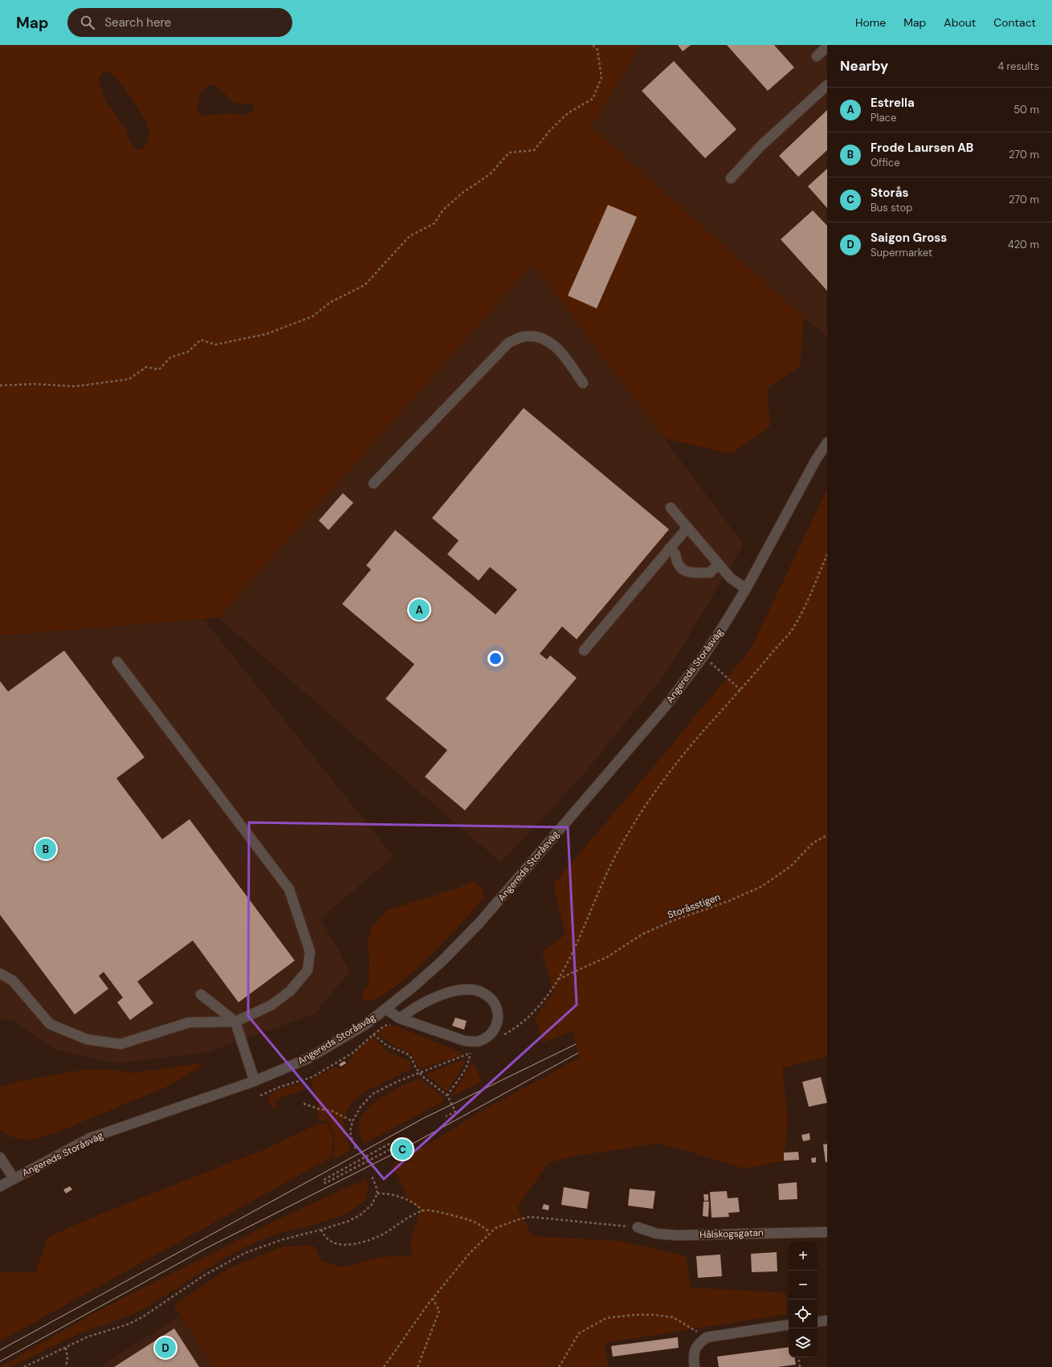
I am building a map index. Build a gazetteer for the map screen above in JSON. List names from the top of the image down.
{
  "streets": {
    "street": ["Angereds Storåsväg", "Hålskogsgatan"],
    "path": ["Storåsstigen"]
  },
  "page": {
    "header": "Map",
    "search": "Search here",
    "nav": [
      "Home",
      "Map",
      "About",
      "Contact"
    ],
    "heading": ["Nearby", "4 results"],
    "list": [
      {
        "mark": "A",
        "name": "Estrella",
        "note": "Place",
        "value": "50 m"
      },
      {
        "mark": "B",
        "name": "Frode Laursen AB",
        "note": "Office",
        "value": "270 m"
      },
      {
        "mark": "C",
        "name": "Storås",
        "note": "Bus stop",
        "value": "270 m"
      },
      {
        "mark": "D",
        "name": "Saigon Gross",
        "note": "Supermarket",
        "value": "420 m"
      }
    ],
    "pins": [
      "A",
      "B",
      "C",
      "D"
    ],
    "map_buttons": ["+", "−"]
  }
}
